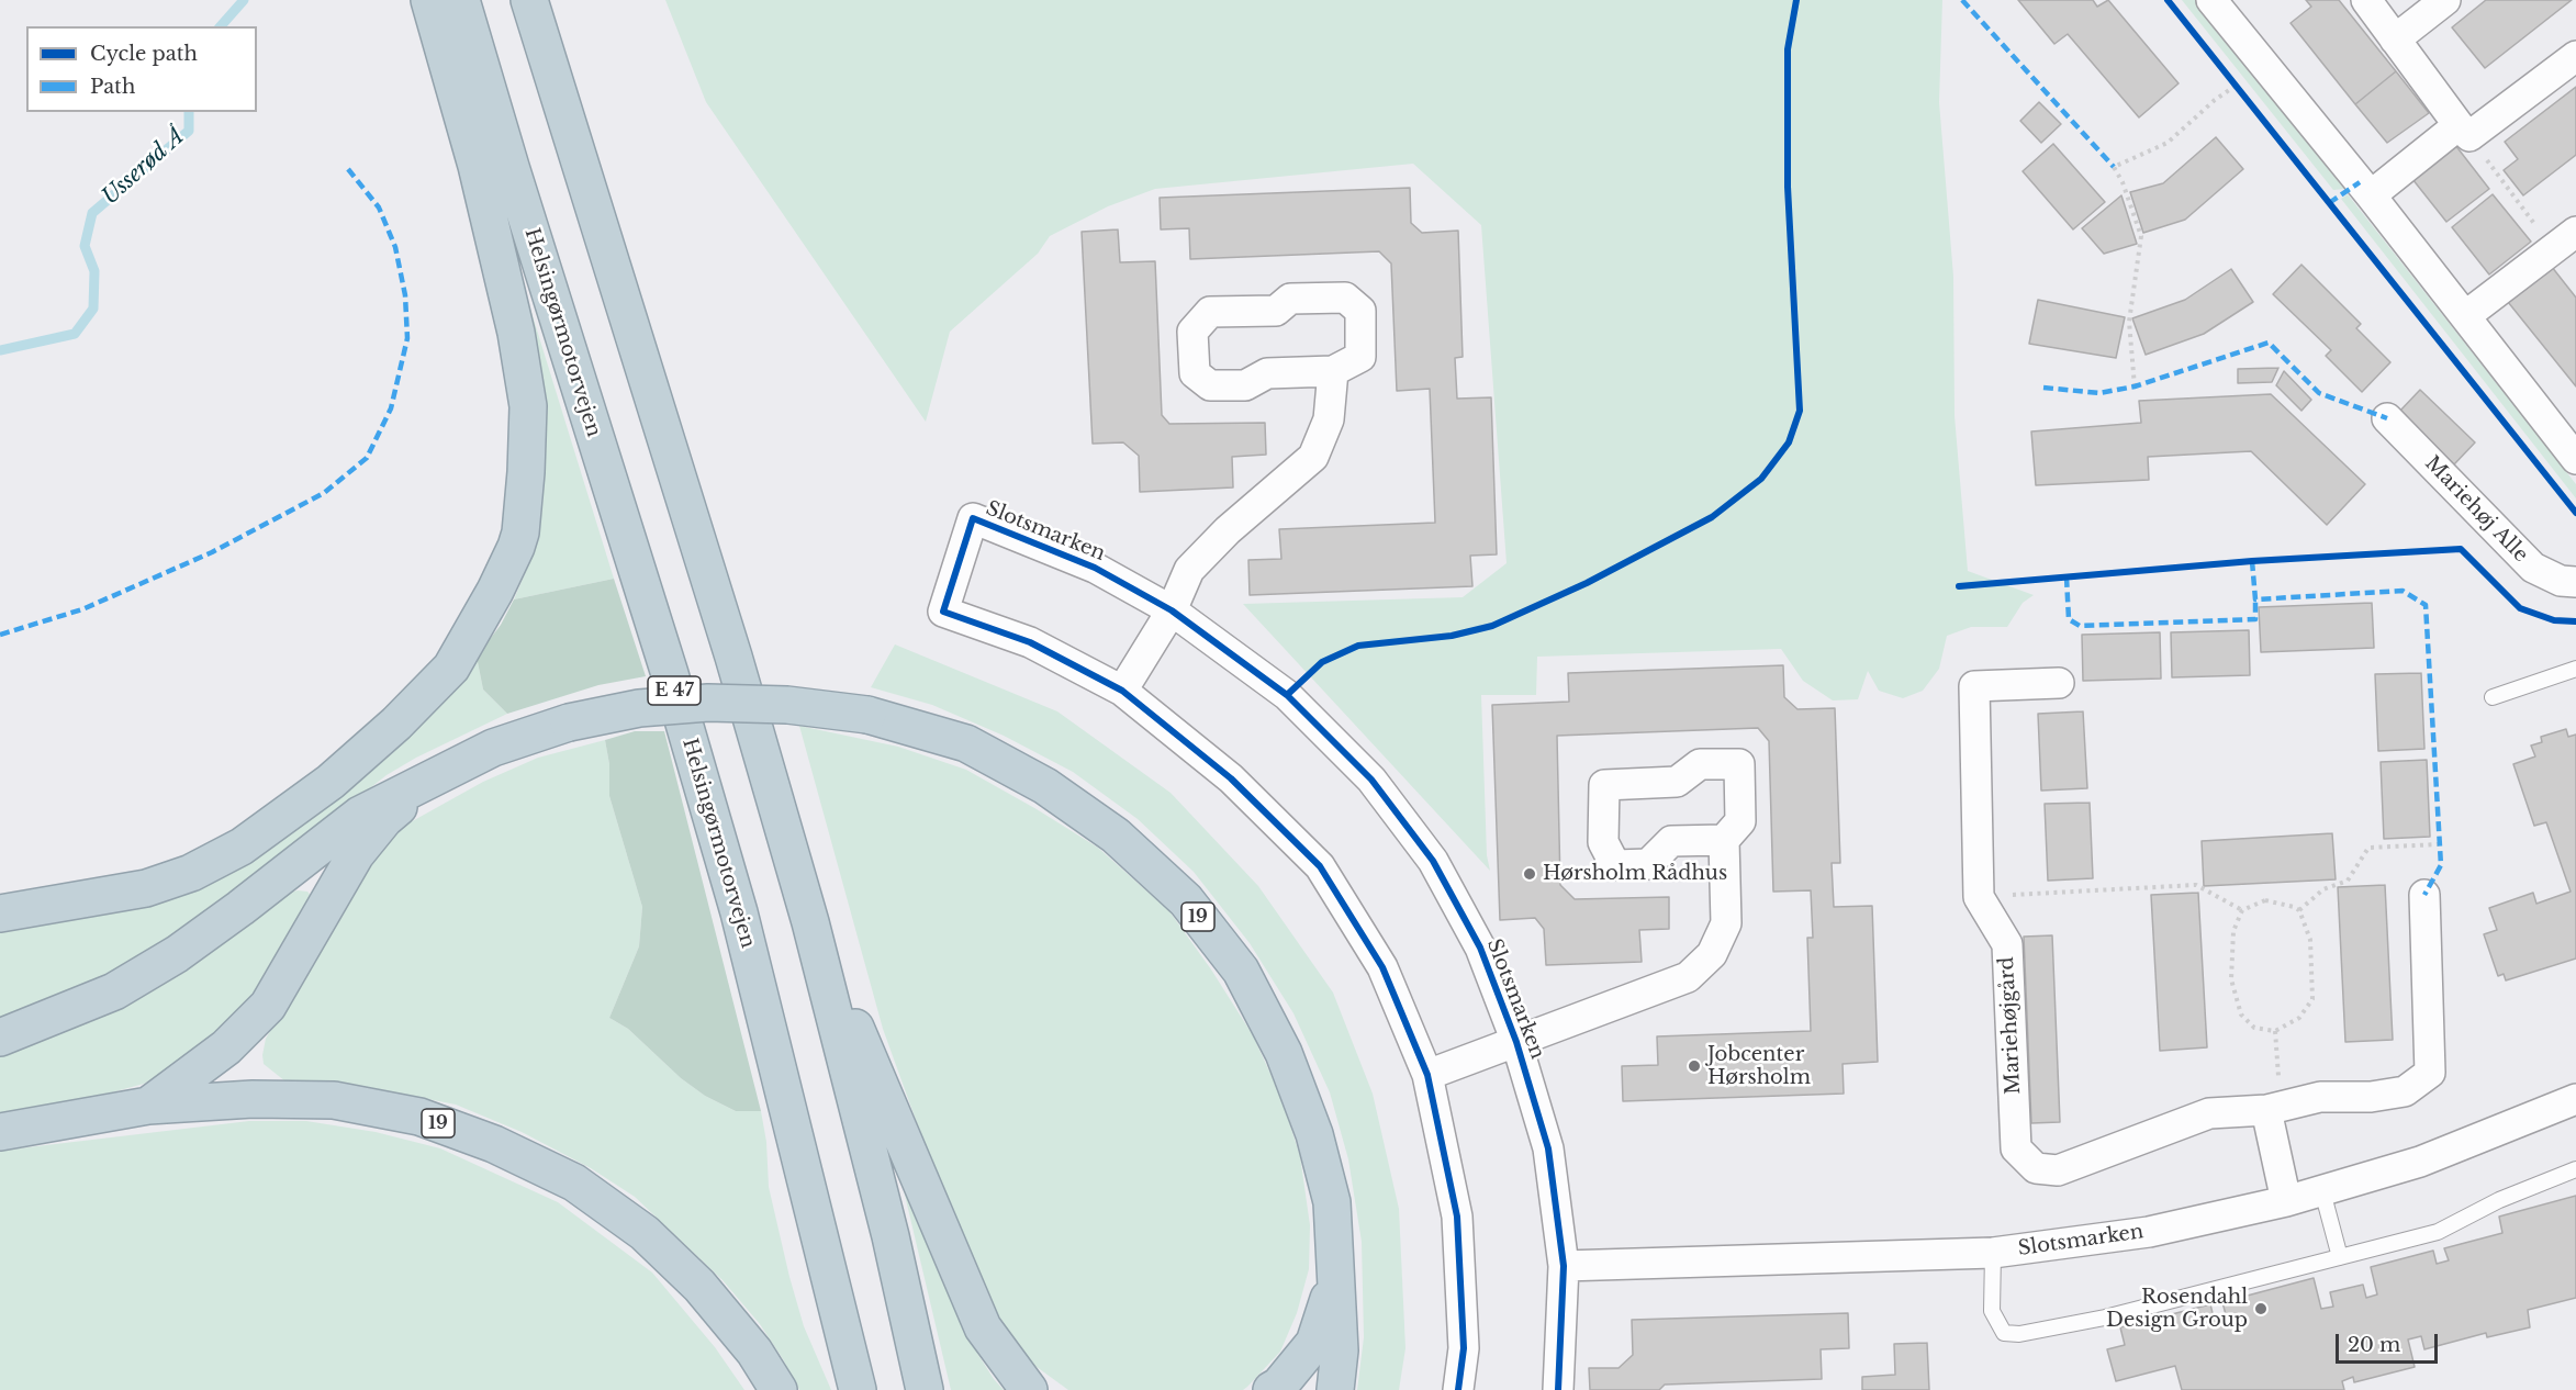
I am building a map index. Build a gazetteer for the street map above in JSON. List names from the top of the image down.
{
  "streets": {
    "highway": ["Helsingørmotorvejen", "E 47", "19"],
    "street": ["Mariehøj Alle", "Slotsmarken", "Mariehøjgård"]
  },
  "water": ["Usserød Å"],
  "places": ["Hørsholm Rådhus", "Jobcenter Hørsholm", "Rosendahl Design Group"],
  "legend": ["Cycle path", "Path"],
  "scale_bar": "20 m"
}
